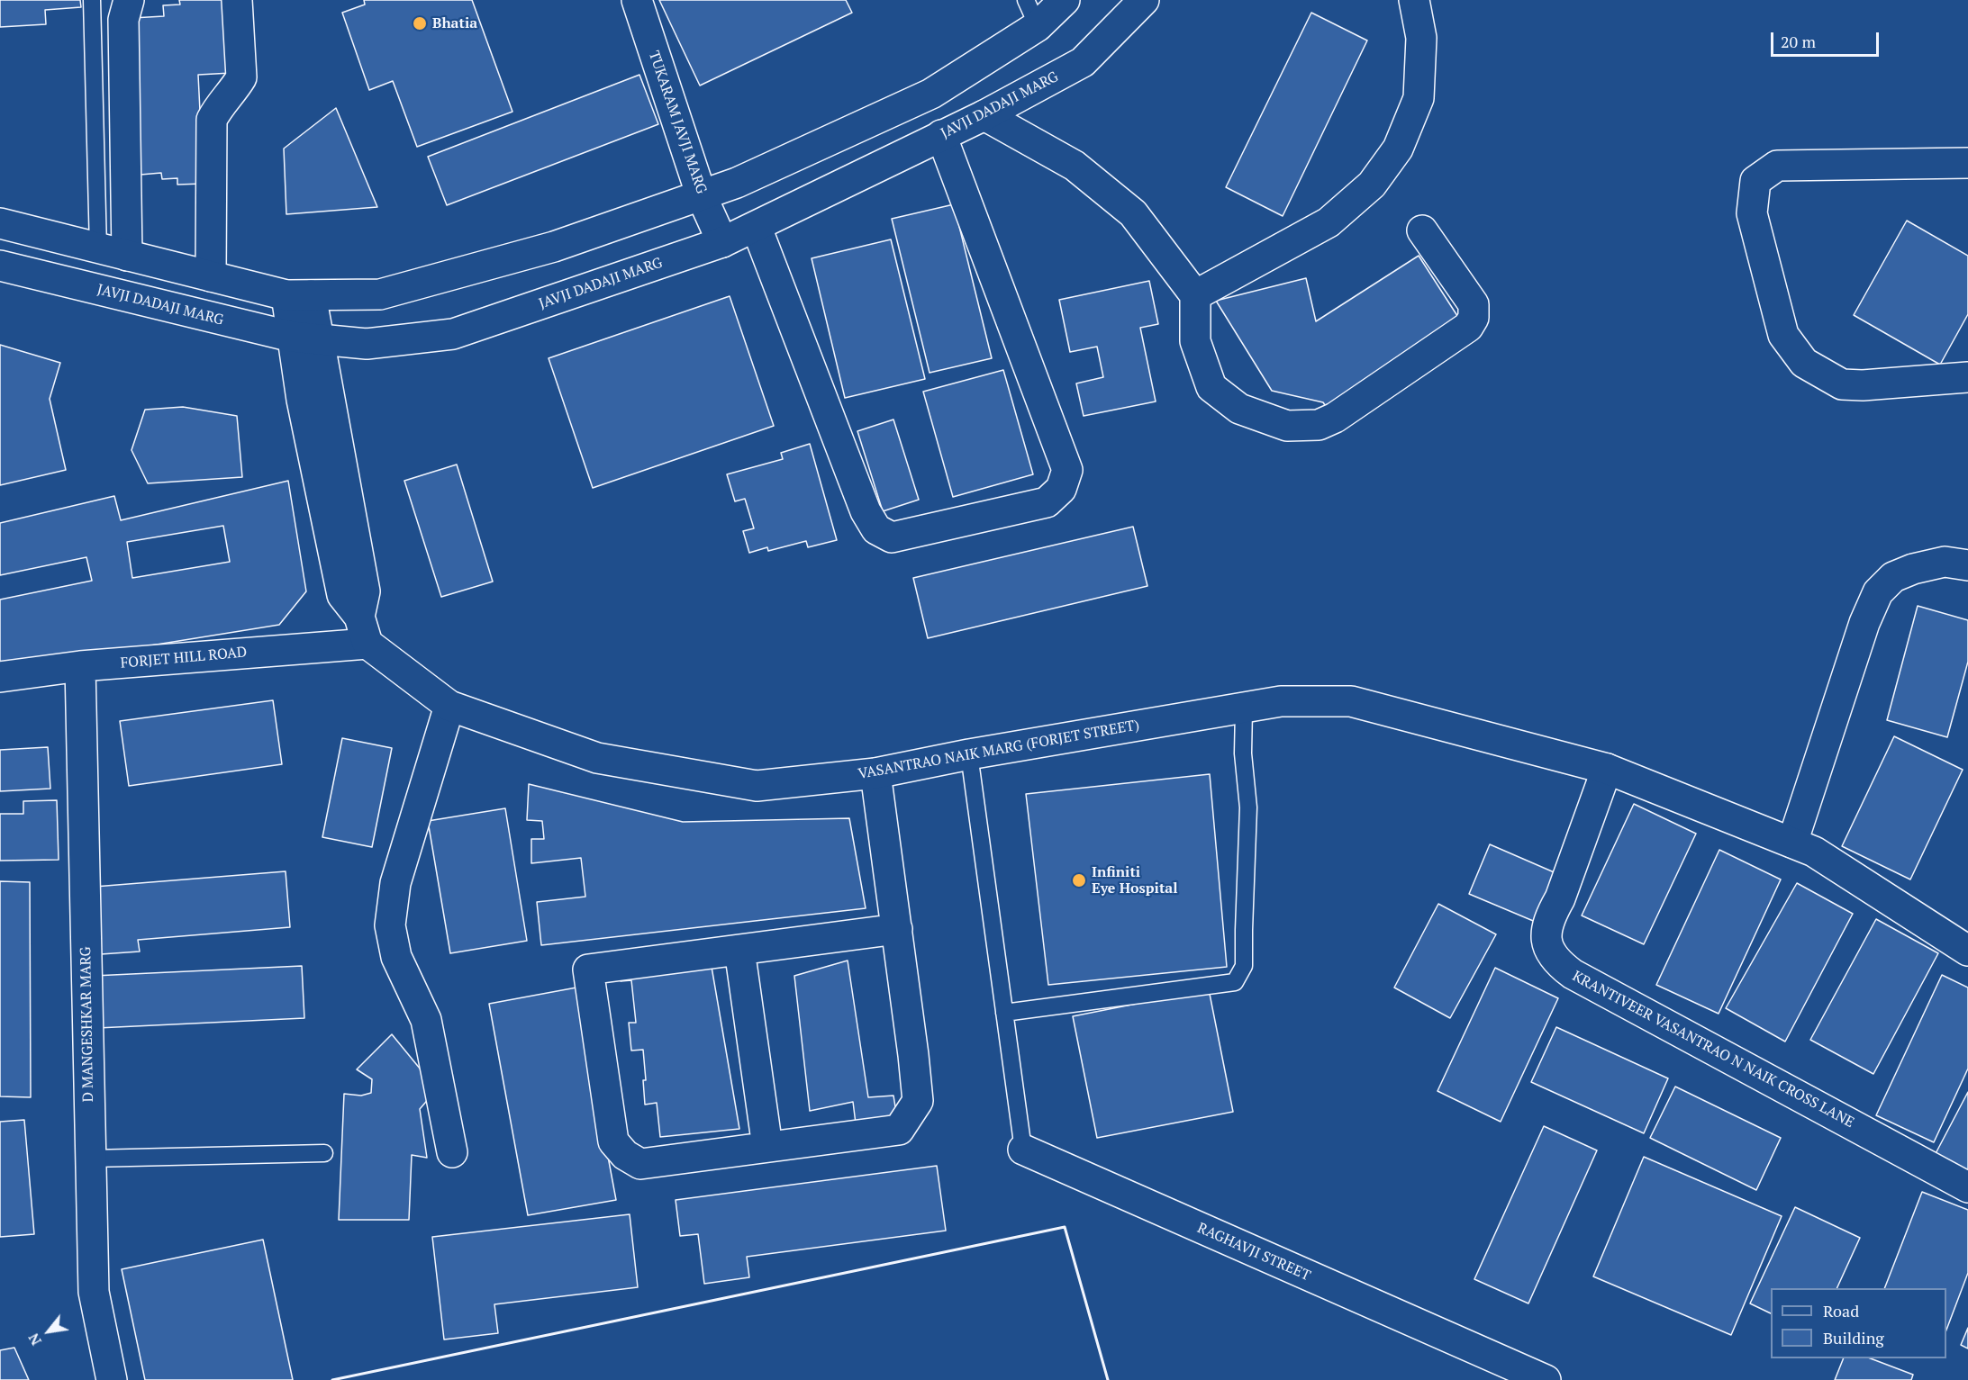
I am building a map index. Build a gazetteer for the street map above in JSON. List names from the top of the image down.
{
  "streets": {
    "street": [
      "JAVJI DADAJI MARG",
      "TUKARAM JAVJI MARG",
      "FORJET HILL ROAD",
      "VASANTRAO NAIK MARG (FORJET STREET)",
      "D MANGESHKAR MARG",
      "KRANTIVEER VASANTRAO N NAIK CROSS LANE",
      "RAGHAVJI STREET"
    ]
  },
  "crossings": [
    ["JAVJI DADAJI MARG", "TUKARAM JAVJI MARG"],
    ["JAVJI DADAJI MARG", "VASANTRAO NAIK MARG (FORJET STREET)"],
    ["FORJET HILL ROAD", "VASANTRAO NAIK MARG (FORJET STREET)"],
    ["FORJET HILL ROAD", "D MANGESHKAR MARG"],
    ["VASANTRAO NAIK MARG (FORJET STREET)", "KRANTIVEER VASANTRAO N NAIK CROSS LANE"]
  ],
  "places": ["Bhatia", "Infiniti Eye Hospital"],
  "legend": ["Road", "Building"],
  "scale_bar": "20 m",
  "north": "bottom left"
}
